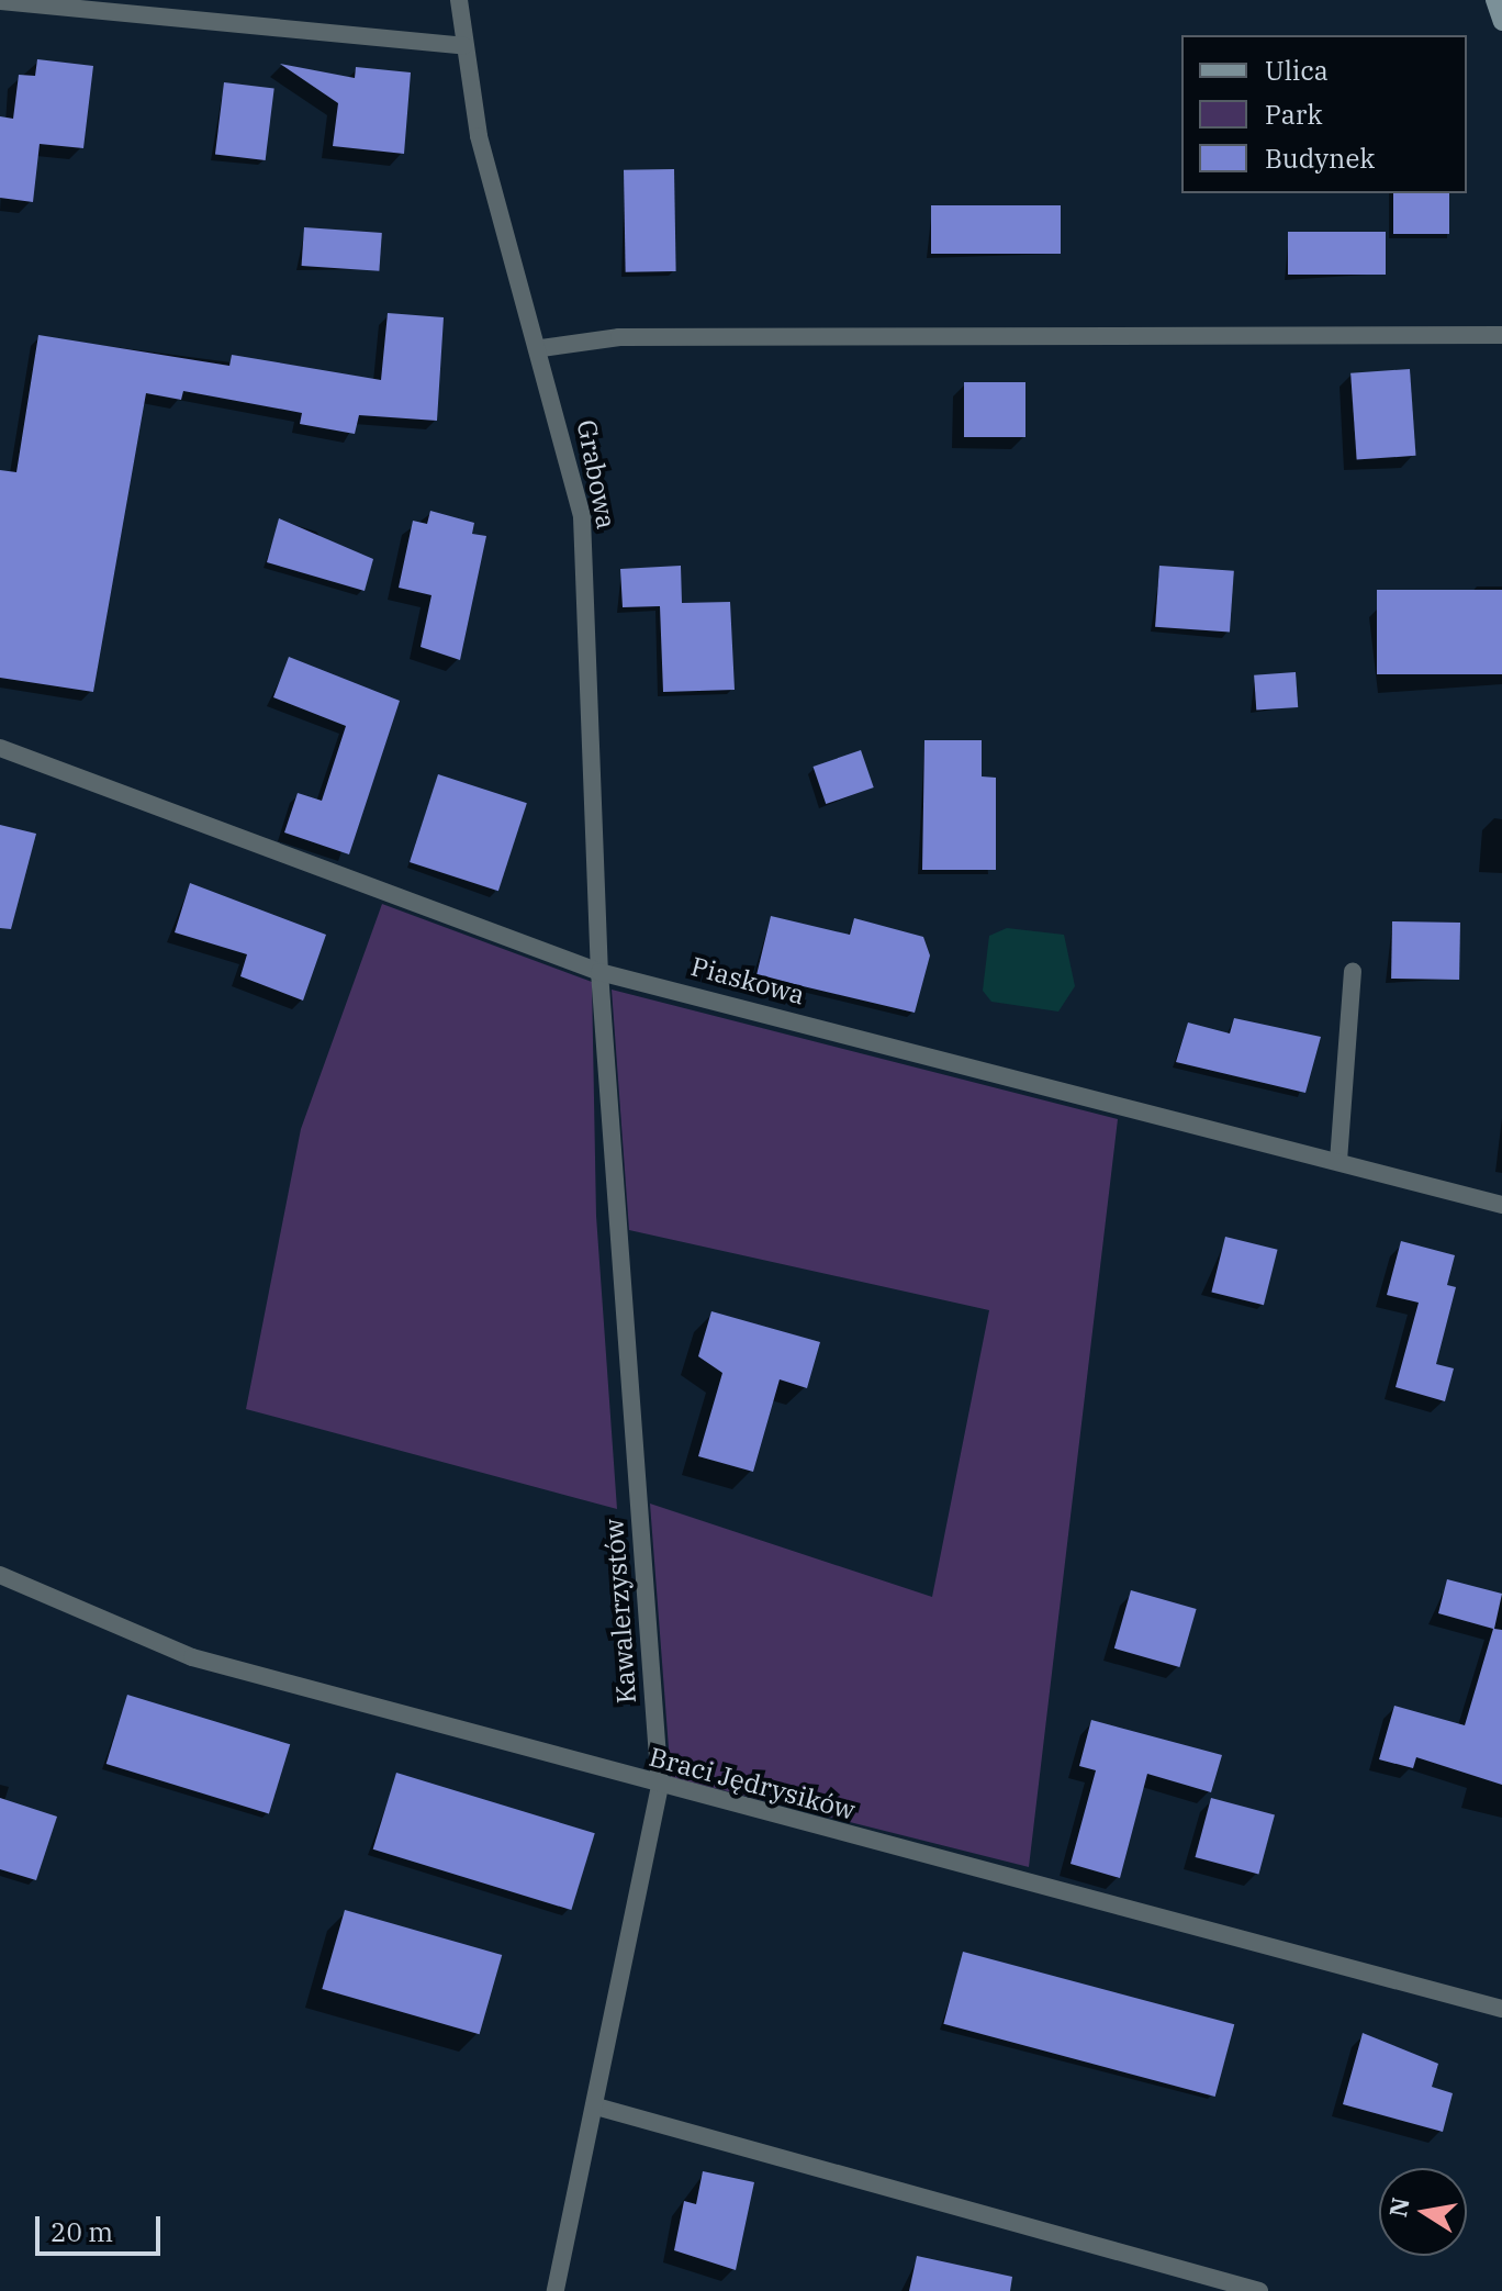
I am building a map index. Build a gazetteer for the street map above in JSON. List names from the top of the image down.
{
  "streets": {
    "street": [
      "Grabowa",
      "Piaskowa",
      "Kawalerzystów",
      "Braci Jędrysików"
    ]
  },
  "crossings": [
    ["Grabowa", "Piaskowa"],
    ["Grabowa", "Kawalerzystów"],
    ["Piaskowa", "Kawalerzystów"],
    ["Kawalerzystów", "Braci Jędrysików"]
  ],
  "legend": ["Ulica", "Park", "Budynek"],
  "scale_bar": "20 m",
  "north": "left"
}
